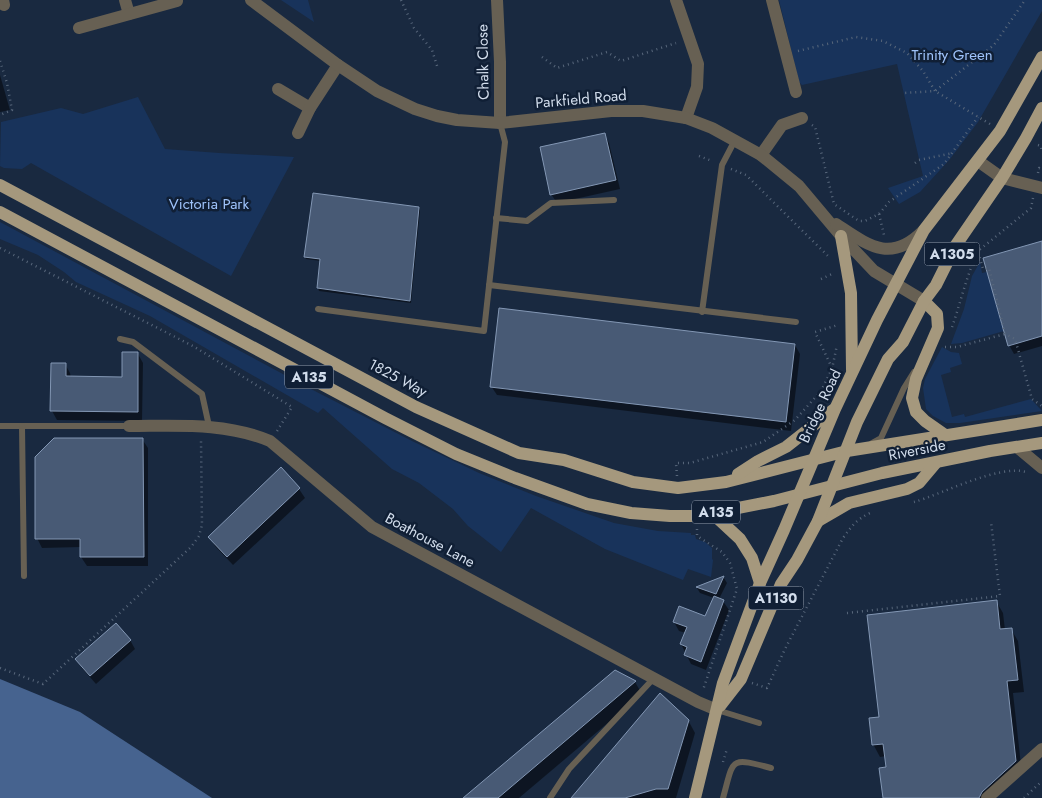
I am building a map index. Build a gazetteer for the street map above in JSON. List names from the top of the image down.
{
  "streets": {
    "main road": [
      "A1305",
      "A135",
      "1825 Way",
      "Bridge Road",
      "Riverside",
      "A1130"
    ],
    "street": ["Chalk Close", "Parkfield Road", "Boathouse Lane"]
  },
  "crossings": [
    ["Chalk Close", "Parkfield Road"],
    ["Parkfield Road", "Bridge Road"],
    ["A1305", "1825 Way"],
    ["A1305", "Bridge Road"],
    ["A135", "Bridge Road"],
    ["A135", "Riverside"],
    ["1825 Way", "Bridge Road"],
    ["1825 Way", "Riverside"],
    ["Bridge Road", "Riverside"],
    ["Bridge Road", "Boathouse Lane"],
    ["Bridge Road", "A1130"],
    ["Riverside", "A1130"]
  ],
  "parks": ["Trinity Green", "Victoria Park"]
}
